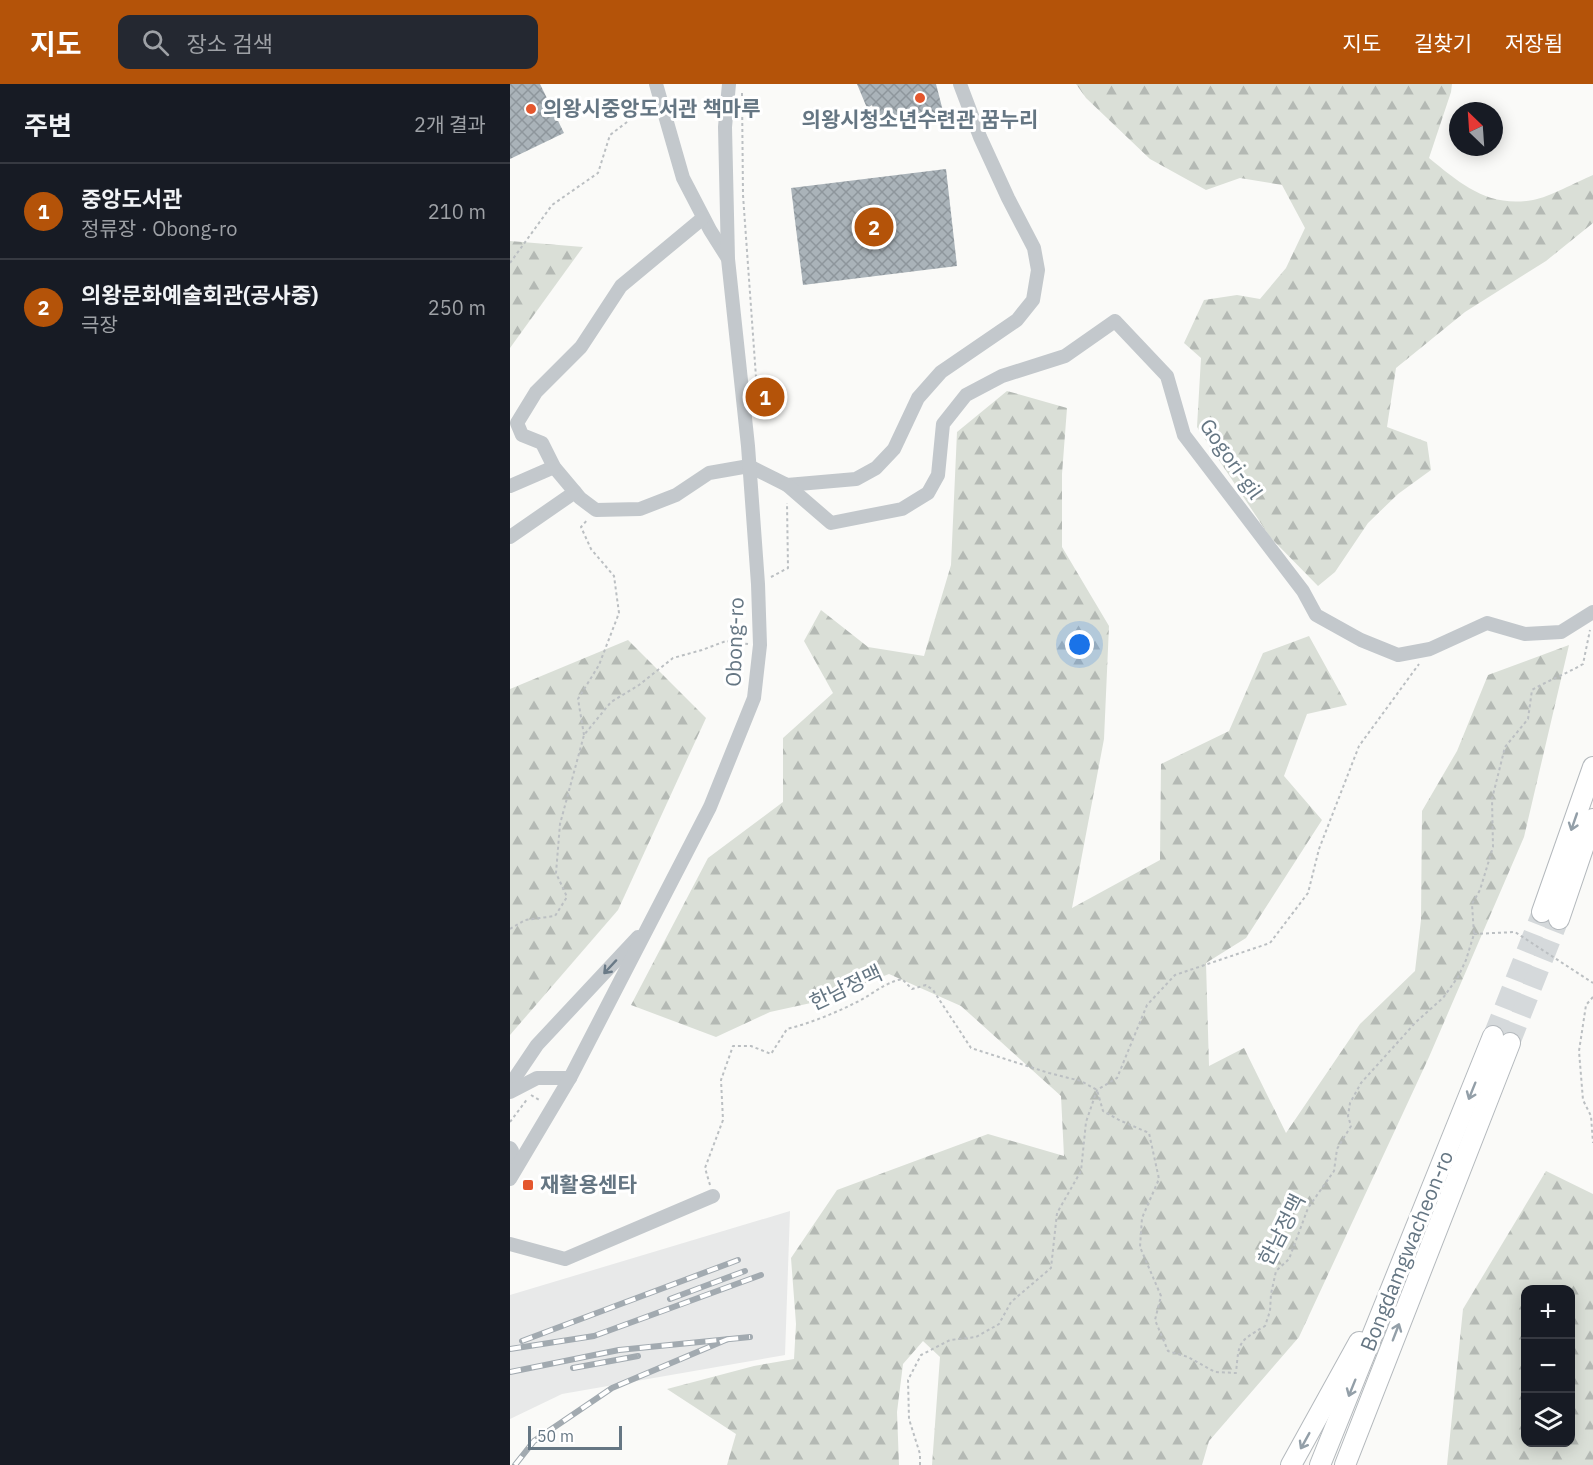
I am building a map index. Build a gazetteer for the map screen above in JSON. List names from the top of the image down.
{
  "streets": {
    "highway": ["Bongdamgwacheon-ro"],
    "street": ["Gogori-gil", "Obong-ro"],
    "path": ["한남정맥"]
  },
  "crossings": [
    ["Gogori-gil", "한남정맥"]
  ],
  "places": {
    "other": ["의왕시청소년수련관 꿈누리", "의왕시중앙도서관 책마루"],
    "transit": ["재활용센타"]
  },
  "scale_bar": "50 m",
  "north": "top left",
  "page": {
    "header": "지도",
    "search": "장소 검색",
    "nav": ["지도", "길찾기", "저장됨"],
    "heading": ["주변", "2개 결과"],
    "list": [
      {
        "mark": "1",
        "name": "중앙도서관",
        "note": "정류장 · Obong-ro",
        "value": "210 m"
      },
      {
        "mark": "2",
        "name": "의왕문화예술회관(공사중)",
        "note": "극장",
        "value": "250 m"
      }
    ],
    "pins": ["2", "1"],
    "map_buttons": ["+", "−"],
    "scale": "50 m"
  }
}
